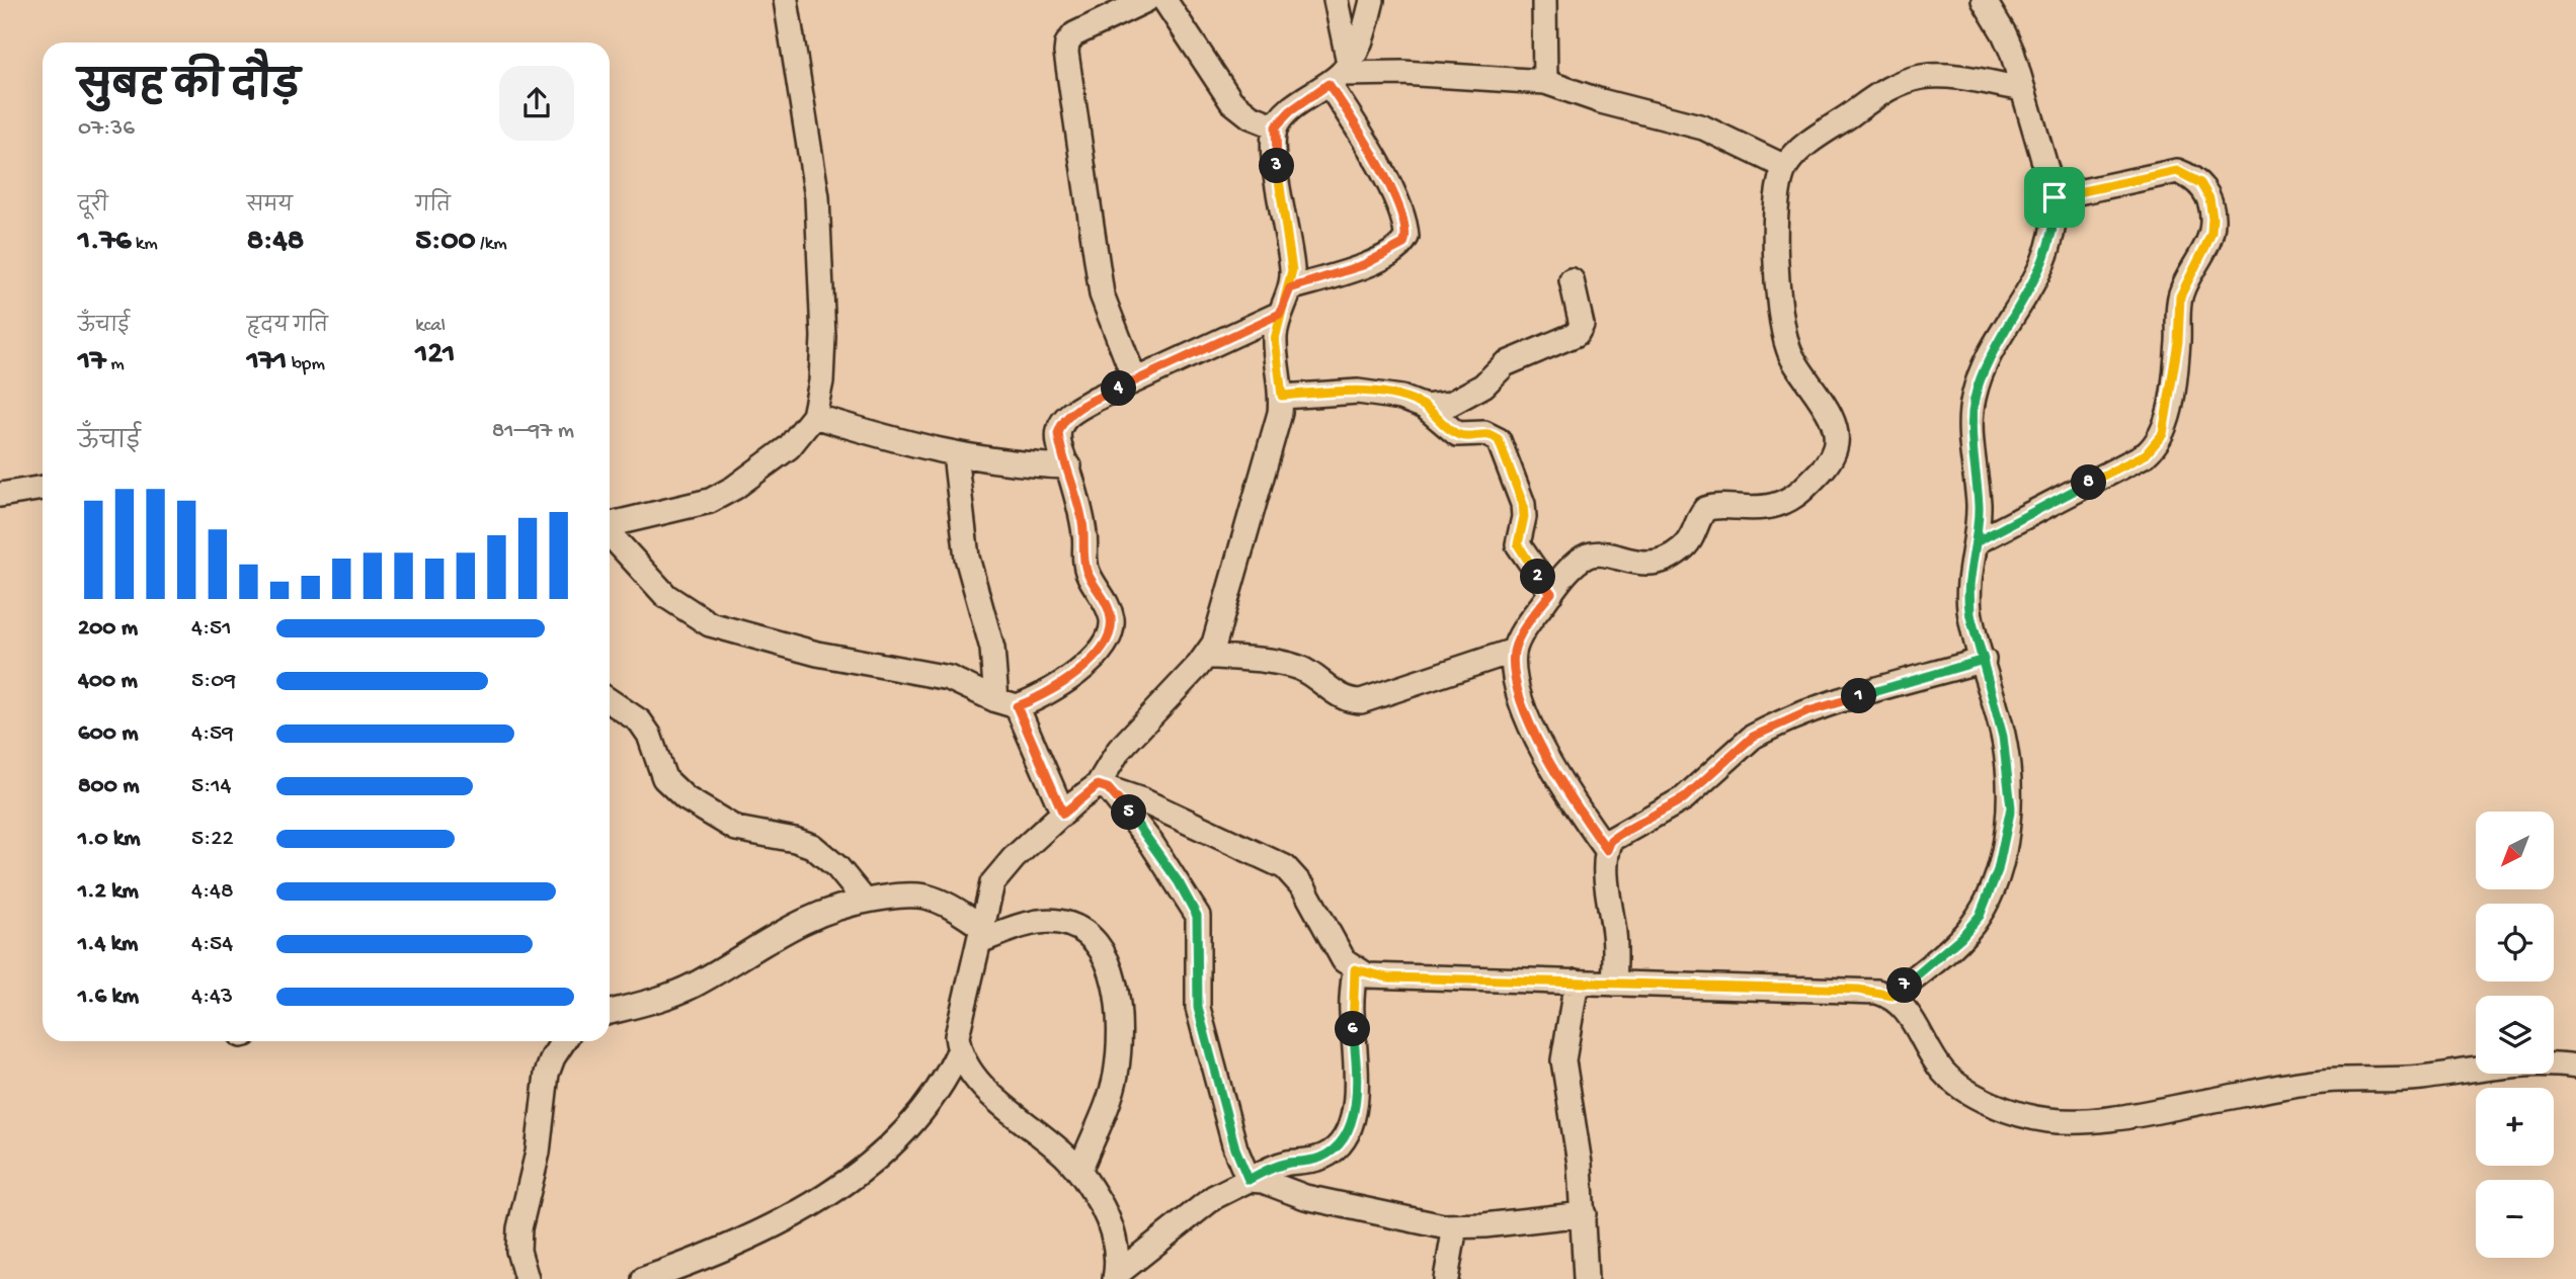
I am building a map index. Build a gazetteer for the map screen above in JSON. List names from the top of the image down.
{
  "north": "bottom left",
  "page": {
    "heading": ["सुबह की दौड़", "07:36"],
    "pins": [
      "3",
      "4",
      "8",
      "2",
      "1",
      "5",
      "7",
      "6"
    ],
    "stats": [
      ["दूरी", "1.76 km"],
      ["समय", "8:48"],
      ["गति", "5:00 /km"],
      ["ऊँचाई", "17 m"],
      ["हृदय गति", "171 bpm"],
      ["kcal", "121"]
    ],
    "chart": ["ऊँचाई", "81–97 m"],
    "list": [
      {
        "name": "200 m",
        "note": "4:51"
      },
      {
        "name": "400 m",
        "note": "5:09"
      },
      {
        "name": "600 m",
        "note": "4:59"
      },
      {
        "name": "800 m",
        "note": "5:14"
      },
      {
        "name": "1.0 km",
        "note": "5:22"
      },
      {
        "name": "1.2 km",
        "note": "4:48"
      },
      {
        "name": "1.4 km",
        "note": "4:54"
      },
      {
        "name": "1.6 km",
        "note": "4:43"
      }
    ],
    "map_buttons": ["+", "−"]
  }
}
